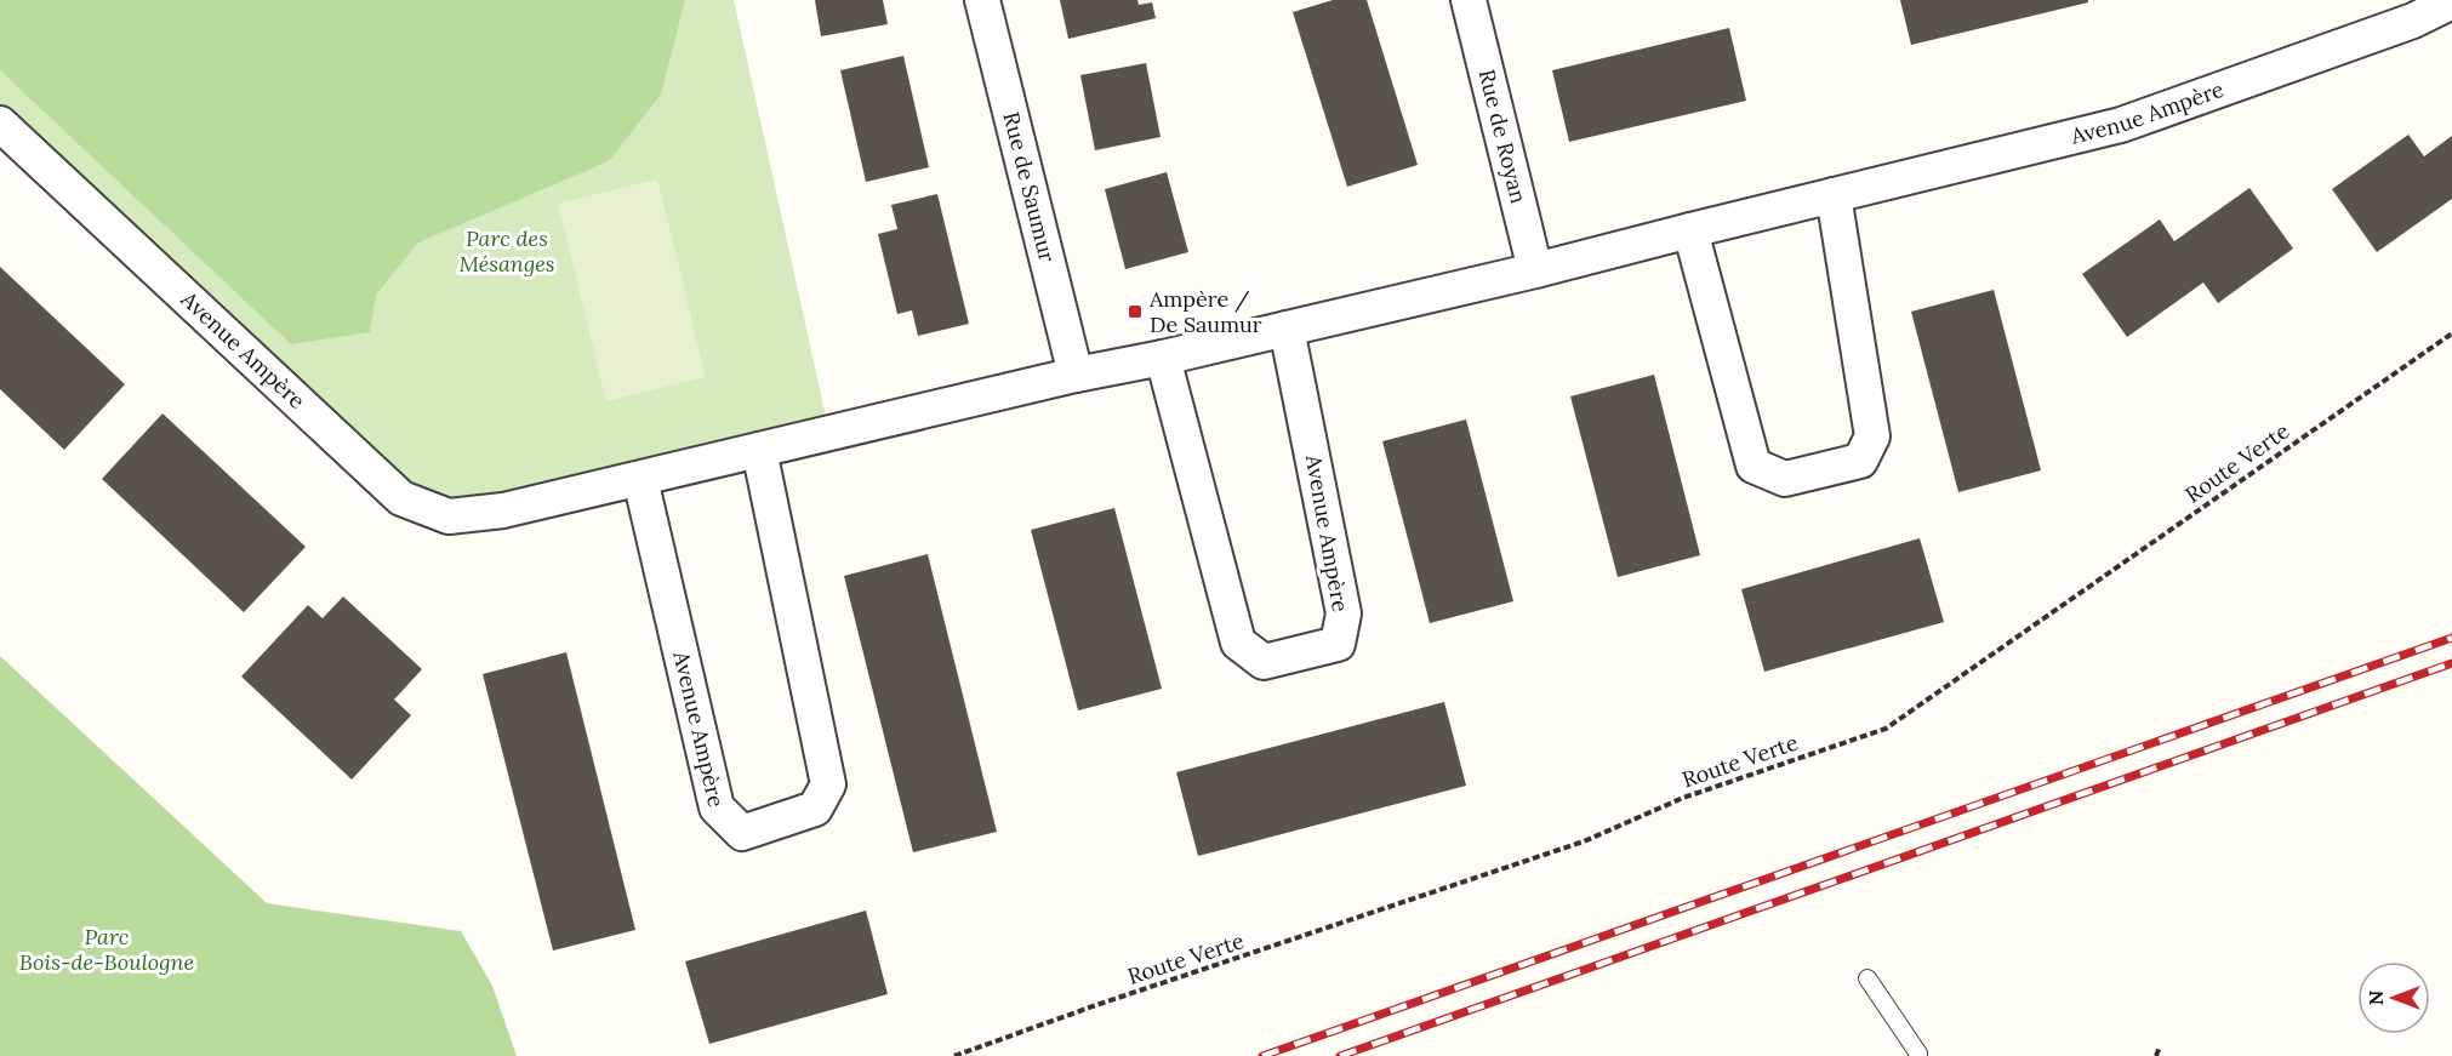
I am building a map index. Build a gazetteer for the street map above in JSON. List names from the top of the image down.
{
  "streets": {
    "street": ["Avenue Ampère", "Rue de Royan", "Rue de Saumur"],
    "path": ["Route Verte"]
  },
  "crossings": [
    ["Avenue Ampère", "Rue de Royan"],
    ["Avenue Ampère", "Rue de Saumur"]
  ],
  "parks": ["Parc des Mésanges", "Parc Bois-de-Boulogne"],
  "places": {
    "transit": ["Ampère / De Saumur"]
  },
  "north": "left"
}
